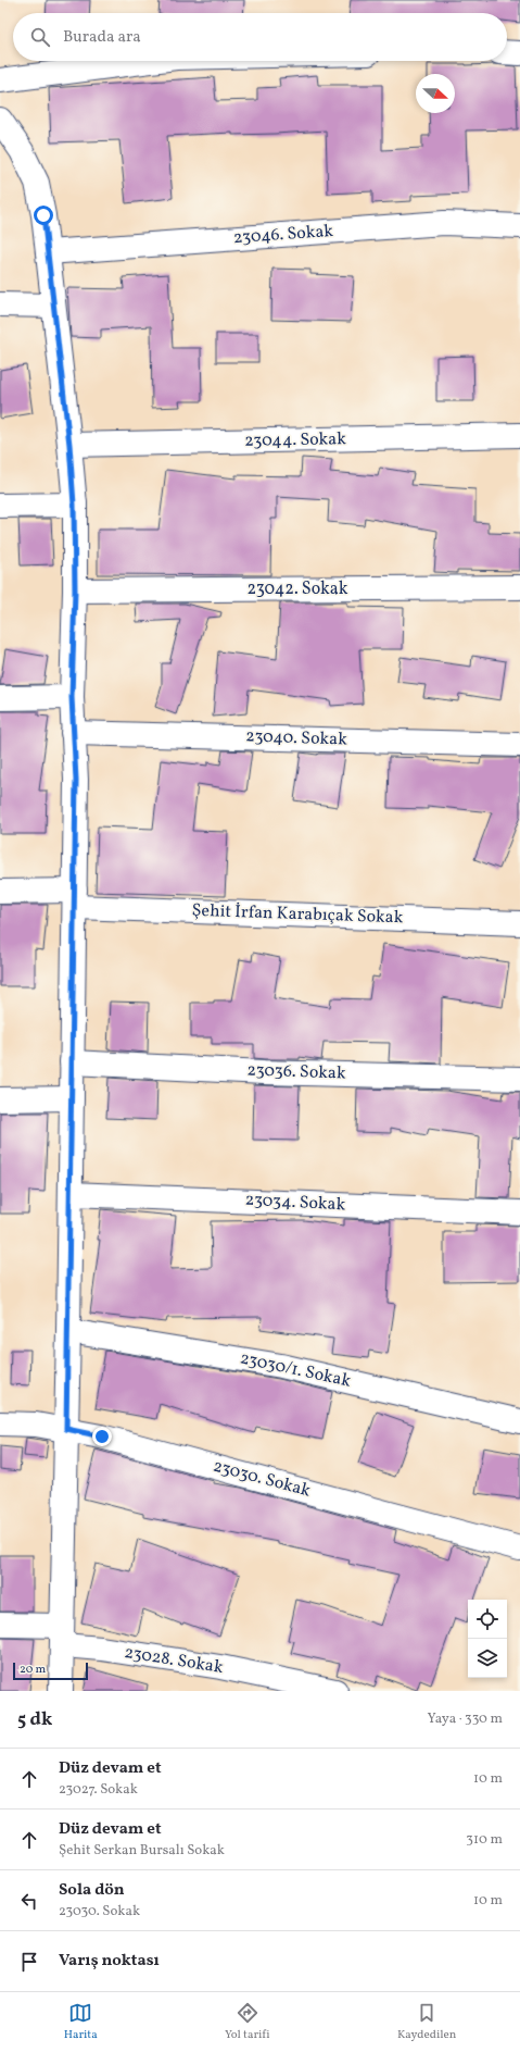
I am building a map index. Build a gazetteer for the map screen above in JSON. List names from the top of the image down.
{
  "streets": {
    "street": [
      "23046. Sokak",
      "23044. Sokak",
      "23042. Sokak",
      "23040. Sokak",
      "Şehit İrfan Karabıçak Sokak",
      "23036. Sokak",
      "23034. Sokak",
      "23030/1. Sokak",
      "23030. Sokak",
      "23028. Sokak"
    ]
  },
  "scale_bar": "20 m",
  "north": "right",
  "page": {
    "search": "Burada ara",
    "scale": "20 m",
    "heading": ["5 dk", "Yaya · 330 m"],
    "list": [
      ["Düz devam et", "23027. Sokak", "10 m"],
      ["Düz devam et", "Şehit Serkan Bursalı Sokak", "310 m"],
      ["Sola dön", "23030. Sokak", "10 m"],
      "Varış noktası"
    ],
    "nav": ["Harita", "Yol tarifi", "Kaydedilen"]
  }
}
